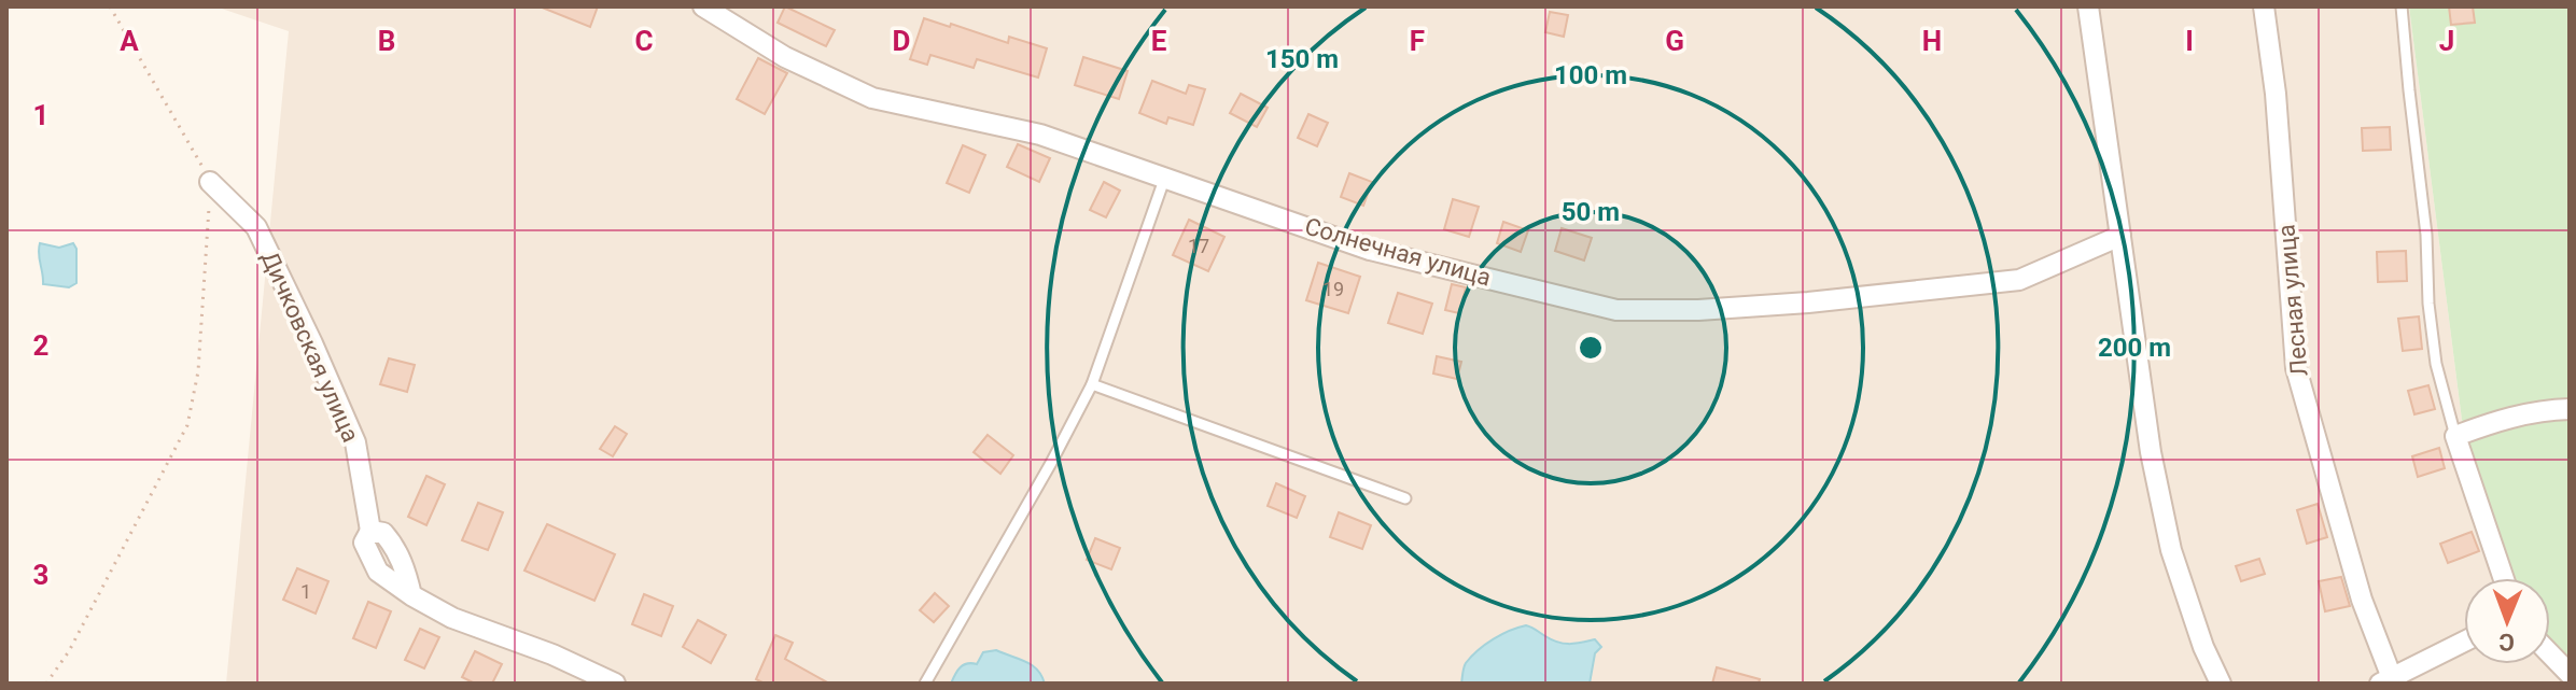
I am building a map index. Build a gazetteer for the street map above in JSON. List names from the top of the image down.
{
  "streets": {
    "street": ["Солнечная улица", "Лесная улица", "Дичковская улица"]
  },
  "house_numbers": ["17", "19", "1"],
  "north": "bottom",
  "grid": {
    "columns": [
      "A",
      "B",
      "C",
      "D",
      "E",
      "F",
      "G",
      "H",
      "I",
      "J"
    ],
    "rows": ["1", "2", "3"]
  },
  "rings": [
    "150 m",
    "100 m",
    "50 m",
    "200 m"
  ]
}
